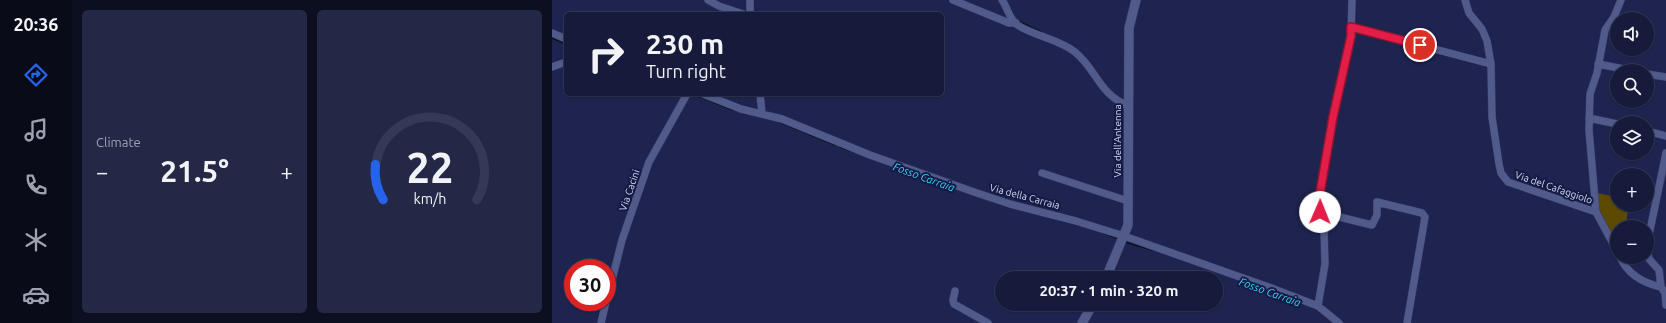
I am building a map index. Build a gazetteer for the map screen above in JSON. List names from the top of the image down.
{
  "streets": {
    "street": [
      "Via dell'Antenna",
      "Via del Cafaggiolo",
      "Via Cacini",
      "Via della Carraia"
    ]
  },
  "crossings": [
    ["Via dell'Antenna", "Via della Carraia"]
  ],
  "water": ["Fosso Carraia"],
  "page": {
    "tabs": "20:36",
    "tile": "Climate",
    "map_buttons": ["+", "−"],
    "turn": ["230 m", "Turn right"],
    "heat": ["−", "21.5°", "+"],
    "limit": "30",
    "trip": "20:37 · 1 min · 320 m",
    "gauge": ["22", "km/h"]
  }
}
